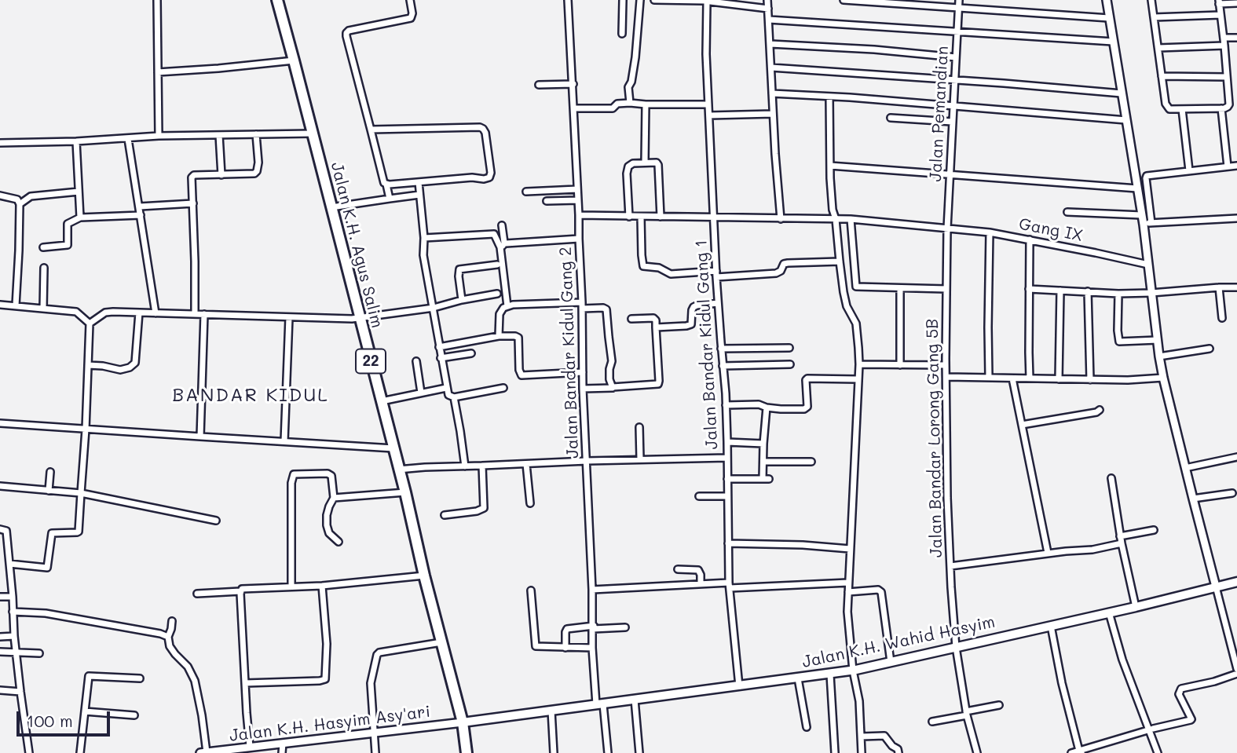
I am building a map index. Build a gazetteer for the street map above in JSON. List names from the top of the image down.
{
  "streets": {
    "highway": ["Jalan K.H. Agus Salim", "22"],
    "main road": ["Jalan K.H. Wahid Hasyim"],
    "street": [
      "Jalan Pemandian",
      "Gang IX",
      "Jalan Bandar Kidul Gang 1",
      "Jalan Bandar Kidul Gang 2",
      "Jalan Bandar Lorong Gang 5B",
      "Jalan K.H. Hasyim Asy'ari"
    ]
  },
  "crossings": [
    ["Jalan Pemandian", "Gang IX"],
    ["Jalan Pemandian", "Jalan Bandar Lorong Gang 5B"],
    ["Gang IX", "Jalan Bandar Kidul Gang 1"],
    ["Gang IX", "Jalan Bandar Kidul Gang 2"],
    ["Gang IX", "Jalan Bandar Lorong Gang 5B"],
    ["Jalan K.H. Agus Salim", "22"],
    ["Jalan K.H. Agus Salim", "Jalan K.H. Wahid Hasyim"],
    ["Jalan K.H. Agus Salim", "Jalan K.H. Hasyim Asy'ari"],
    ["Jalan Bandar Kidul Gang 1", "Jalan K.H. Wahid Hasyim"],
    ["Jalan Bandar Kidul Gang 2", "Jalan K.H. Wahid Hasyim"],
    ["22", "Jalan K.H. Wahid Hasyim"],
    ["22", "Jalan K.H. Hasyim Asy'ari"],
    ["Jalan Bandar Lorong Gang 5B", "Jalan K.H. Wahid Hasyim"],
    ["Jalan K.H. Wahid Hasyim", "Jalan K.H. Hasyim Asy'ari"]
  ],
  "districts": ["BANDAR KIDUL"],
  "scale_bar": "100 m"
}
